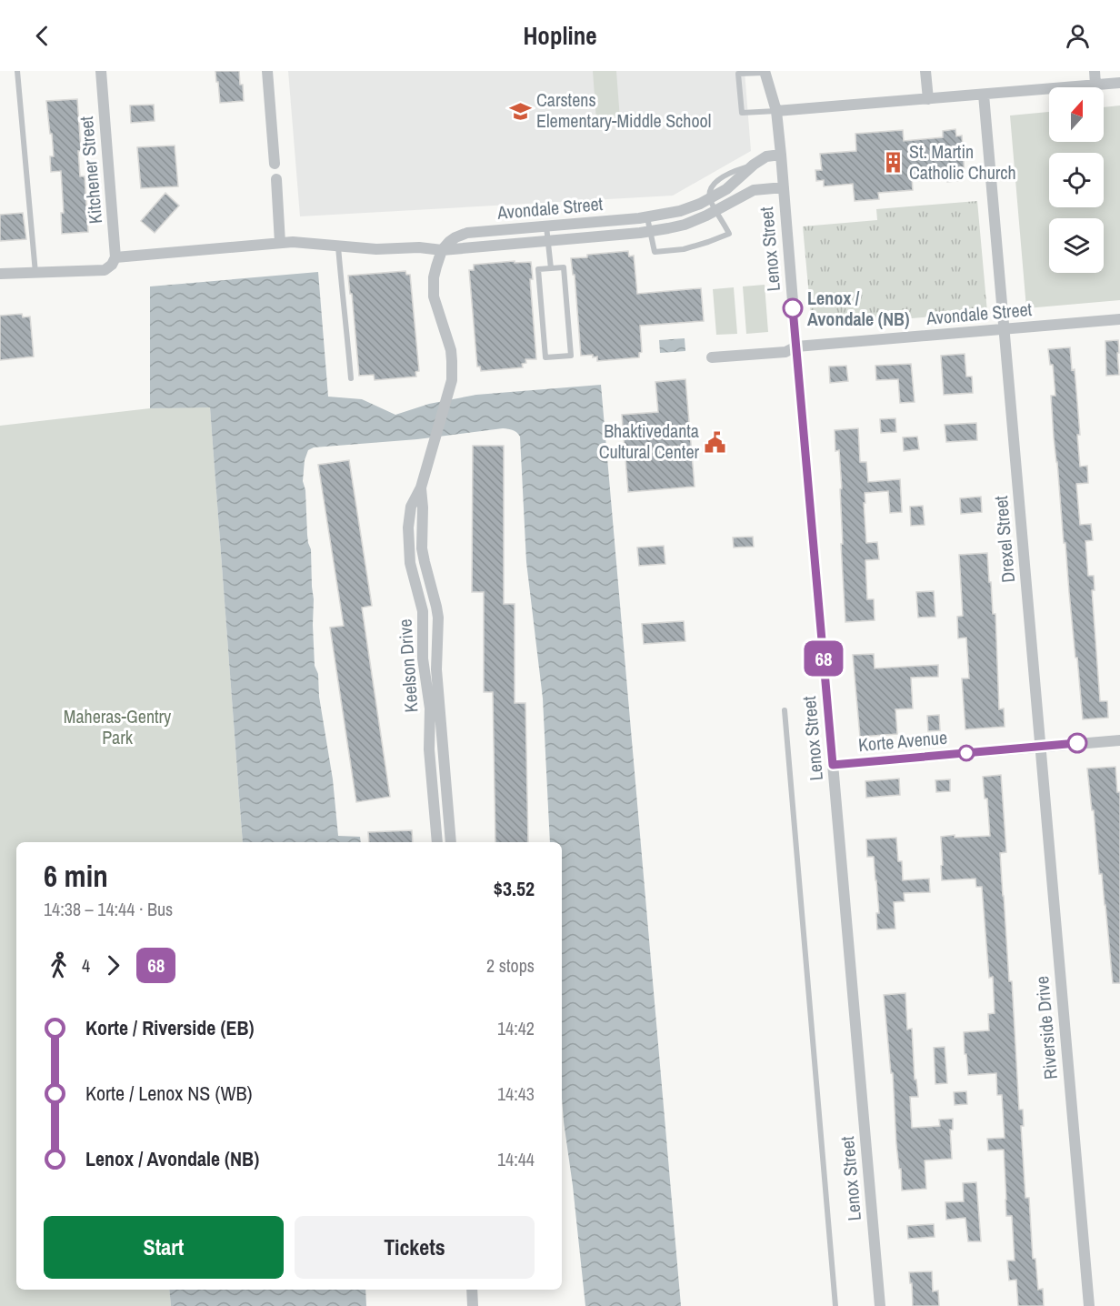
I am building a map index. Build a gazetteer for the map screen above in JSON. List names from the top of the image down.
{
  "streets": {
    "street": [
      "Kitchener Street",
      "Avondale Street",
      "Lenox Street",
      "Drexel Street",
      "Keelson Drive",
      "Korte Avenue",
      "Riverside Drive"
    ]
  },
  "crossings": [
    ["Kitchener Street", "Avondale Street"],
    ["Avondale Street", "Lenox Street"],
    ["Avondale Street", "Drexel Street"],
    ["Avondale Street", "Keelson Drive"],
    ["Lenox Street", "Korte Avenue"],
    ["Drexel Street", "Korte Avenue"],
    ["Drexel Street", "Riverside Drive"],
    ["Korte Avenue", "Riverside Drive"]
  ],
  "parks": ["Maheras-Gentry Park"],
  "places": {
    "school or university": ["Carstens Elementary-Middle School"],
    "building": ["St. Martin Catholic Church"],
    "other": ["Lenox / Avondale (NB)"],
    "public building": ["Bhaktivedanta Cultural Center"]
  },
  "lines": ["bus line 68"],
  "north": "top",
  "page": {
    "header": "Hopline",
    "on_map": "68",
    "heading": ["6 min", "14:38 – 14:44 · Bus", "$3.52"],
    "legs": ["4", "68", "2 stops"],
    "list": [
      {
        "name": "Korte / Riverside (EB)",
        "value": "14:42"
      },
      {
        "name": "Korte / Lenox NS (WB)",
        "value": "14:43"
      },
      {
        "name": "Lenox / Avondale (NB)",
        "value": "14:44"
      }
    ],
    "buttons": ["Start", "Tickets"]
  }
}
